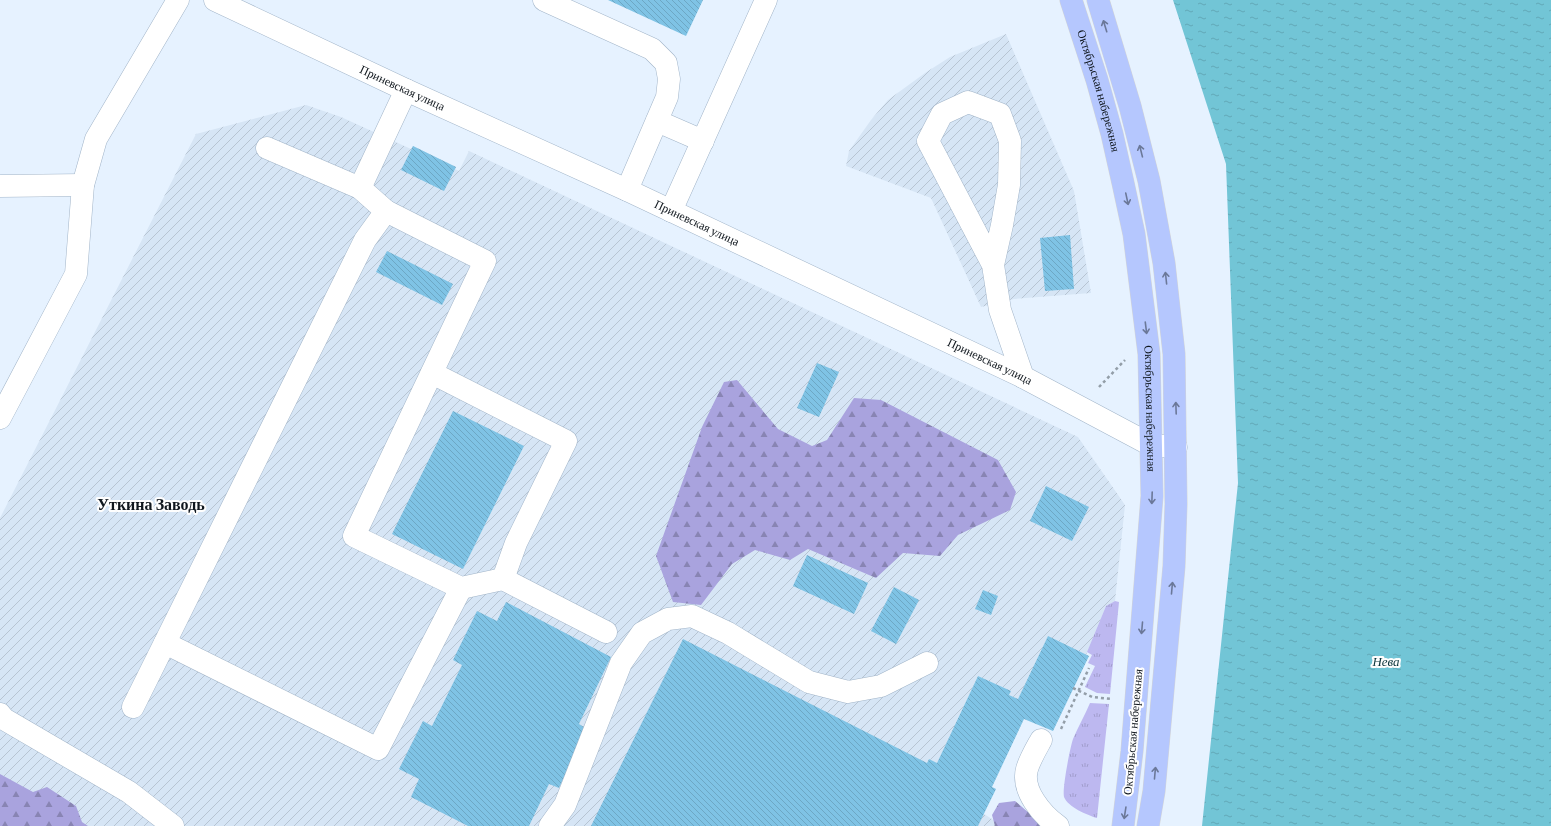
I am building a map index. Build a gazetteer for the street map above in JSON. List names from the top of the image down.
{
  "streets": {
    "main road": ["Октябрьская набережная"],
    "street": ["Приневская улица"]
  },
  "crossings": [
    ["Приневская улица", "Октябрьская набережная"]
  ],
  "districts": ["Уткина Заводь"],
  "water": ["Нева"]
}
